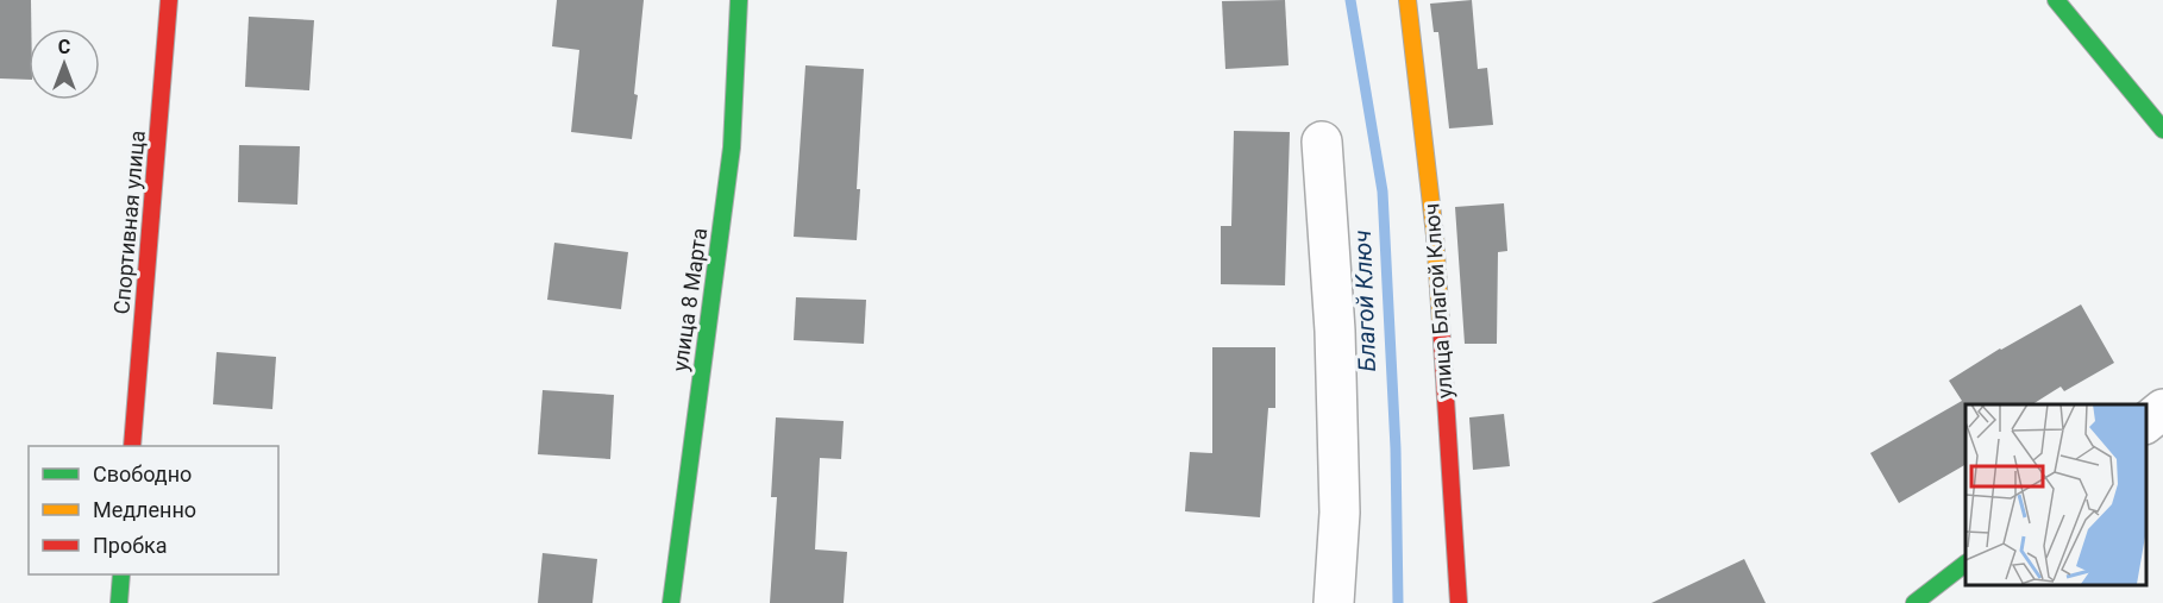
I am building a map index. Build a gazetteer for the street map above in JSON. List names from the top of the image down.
{
  "streets": {
    "street": ["Спортивная улица", "улица 8 Марта", "улица Благой Ключ"]
  },
  "water": ["Благой Ключ"],
  "legend": ["Свободно", "Медленно", "Пробка"],
  "north": "top"
}
